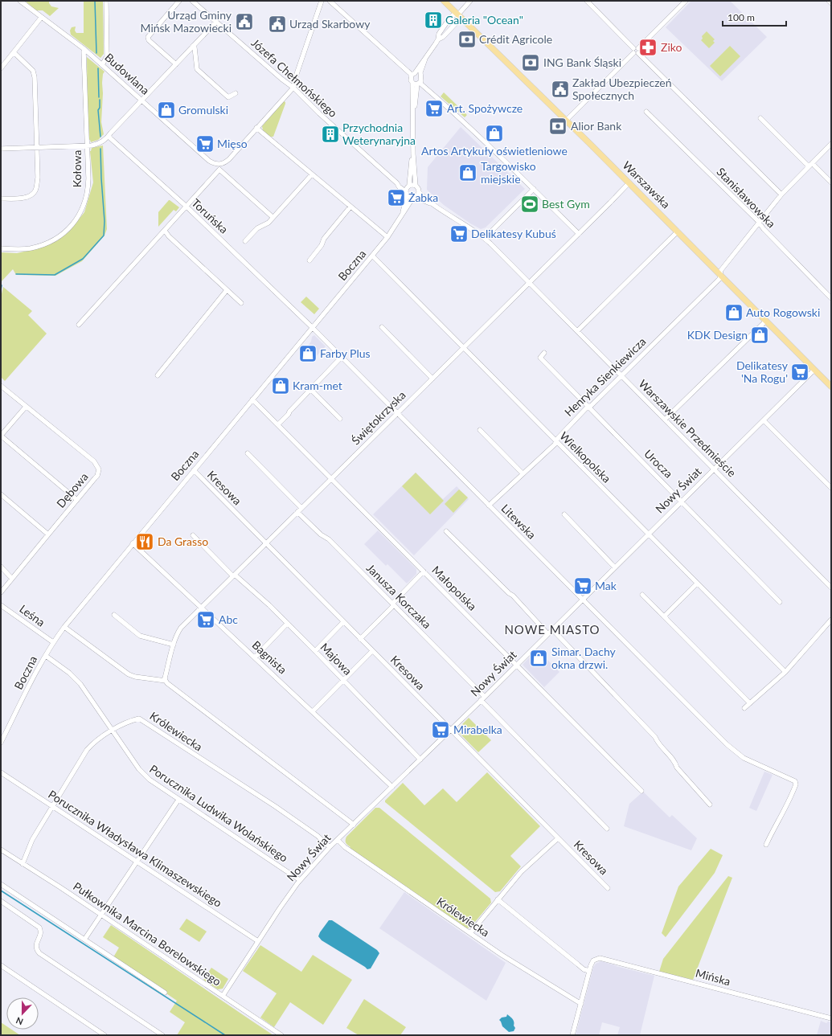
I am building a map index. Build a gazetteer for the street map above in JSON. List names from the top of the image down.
{
  "streets": {
    "main road": ["Warszawska"],
    "street": [
      "Budowlana",
      "Józefa Chełmońskiego",
      "Kołowa",
      "Stanisławowska",
      "Toruńska",
      "Boczna",
      "Henryka Sienkiewicza",
      "Świętokrzyska",
      "Warszawskie Przedmieście",
      "Wielkopolska",
      "Urocza",
      "Kresowa",
      "Dębowa",
      "Nowy Świat",
      "Litewska",
      "Małopolska",
      "Janusza Korczaka",
      "Leśna",
      "Bagnista",
      "Majowa",
      "Królewiecka",
      "Porucznika Ludwika Wolańskiego",
      "Porucznika Władysława Klimaszewskiego",
      "Pułkownika Marcina Borelowskiego",
      "Mińska"
    ]
  },
  "crossings": [
    ["Budowlana", "Kołowa"],
    ["Józefa Chełmońskiego", "Boczna"],
    ["Warszawska", "Henryka Sienkiewicza"],
    ["Warszawska", "Świętokrzyska"],
    ["Warszawska", "Nowy Świat"],
    ["Stanisławowska", "Henryka Sienkiewicza"],
    ["Toruńska", "Boczna"],
    ["Toruńska", "Litewska"],
    ["Boczna", "Wielkopolska"],
    ["Boczna", "Kresowa"],
    ["Boczna", "Litewska"],
    ["Boczna", "Małopolska"],
    ["Boczna", "Leśna"],
    ["Boczna", "Bagnista"],
    ["Boczna", "Porucznika Ludwika Wolańskiego"],
    ["Henryka Sienkiewicza", "Warszawskie Przedmieście"],
    ["Henryka Sienkiewicza", "Wielkopolska"],
    ["Henryka Sienkiewicza", "Urocza"],
    ["Henryka Sienkiewicza", "Litewska"],
    ["Świętokrzyska", "Warszawskie Przedmieście"],
    ["Świętokrzyska", "Wielkopolska"],
    ["Świętokrzyska", "Kresowa"],
    ["Świętokrzyska", "Litewska"],
    ["Świętokrzyska", "Małopolska"],
    ["Świętokrzyska", "Janusza Korczaka"],
    ["Świętokrzyska", "Bagnista"],
    ["Świętokrzyska", "Majowa"],
    ["Warszawskie Przedmieście", "Nowy Świat"],
    ["Wielkopolska", "Nowy Świat"],
    ["Urocza", "Nowy Świat"],
    ["Kresowa", "Nowy Świat"],
    ["Nowy Świat", "Litewska"],
    ["Nowy Świat", "Małopolska"],
    ["Nowy Świat", "Janusza Korczaka"],
    ["Nowy Świat", "Bagnista"],
    ["Nowy Świat", "Majowa"],
    ["Nowy Świat", "Królewiecka"],
    ["Nowy Świat", "Porucznika Ludwika Wolańskiego"],
    ["Nowy Świat", "Porucznika Władysława Klimaszewskiego"],
    ["Nowy Świat", "Pułkownika Marcina Borelowskiego"],
    ["Królewiecka", "Porucznika Ludwika Wolańskiego"],
    ["Królewiecka", "Porucznika Władysława Klimaszewskiego"],
    ["Królewiecka", "Pułkownika Marcina Borelowskiego"]
  ],
  "districts": ["NOWE MIASTO"],
  "places": {
    "building": ["Galeria \"Ocean\"", "Przychodnia Weterynaryjna"],
    "public building": ["Urząd Gminy Mińsk Mazowiecki", "Urząd Skarbowy", "Zakład Ubezpieczeń Społecznych"],
    "bank": ["Crédit Agricole", "ING Bank Śląski", "Alior Bank"],
    "pharmacy": ["Ziko"],
    "supermarket": [
      "Art. Spożywcze",
      "Mięso",
      "Żabka",
      "Delikatesy Kubuś",
      "Delikatesy 'Na Rogu'",
      "Mak",
      "Abc",
      "Mirabelka"
    ],
    "shop": [
      "Gromulski",
      "Artos Artykuły oświetleniowe",
      "Targowisko miejskie",
      "Auto Rogowski",
      "KDK Design",
      "Farby Plus",
      "Kram-met",
      "Simar. Dachy okna drzwi."
    ],
    "sports": ["Best Gym"],
    "restaurant": ["Da Grasso"]
  },
  "scale_bar": "100 m",
  "north": "bottom"
}
